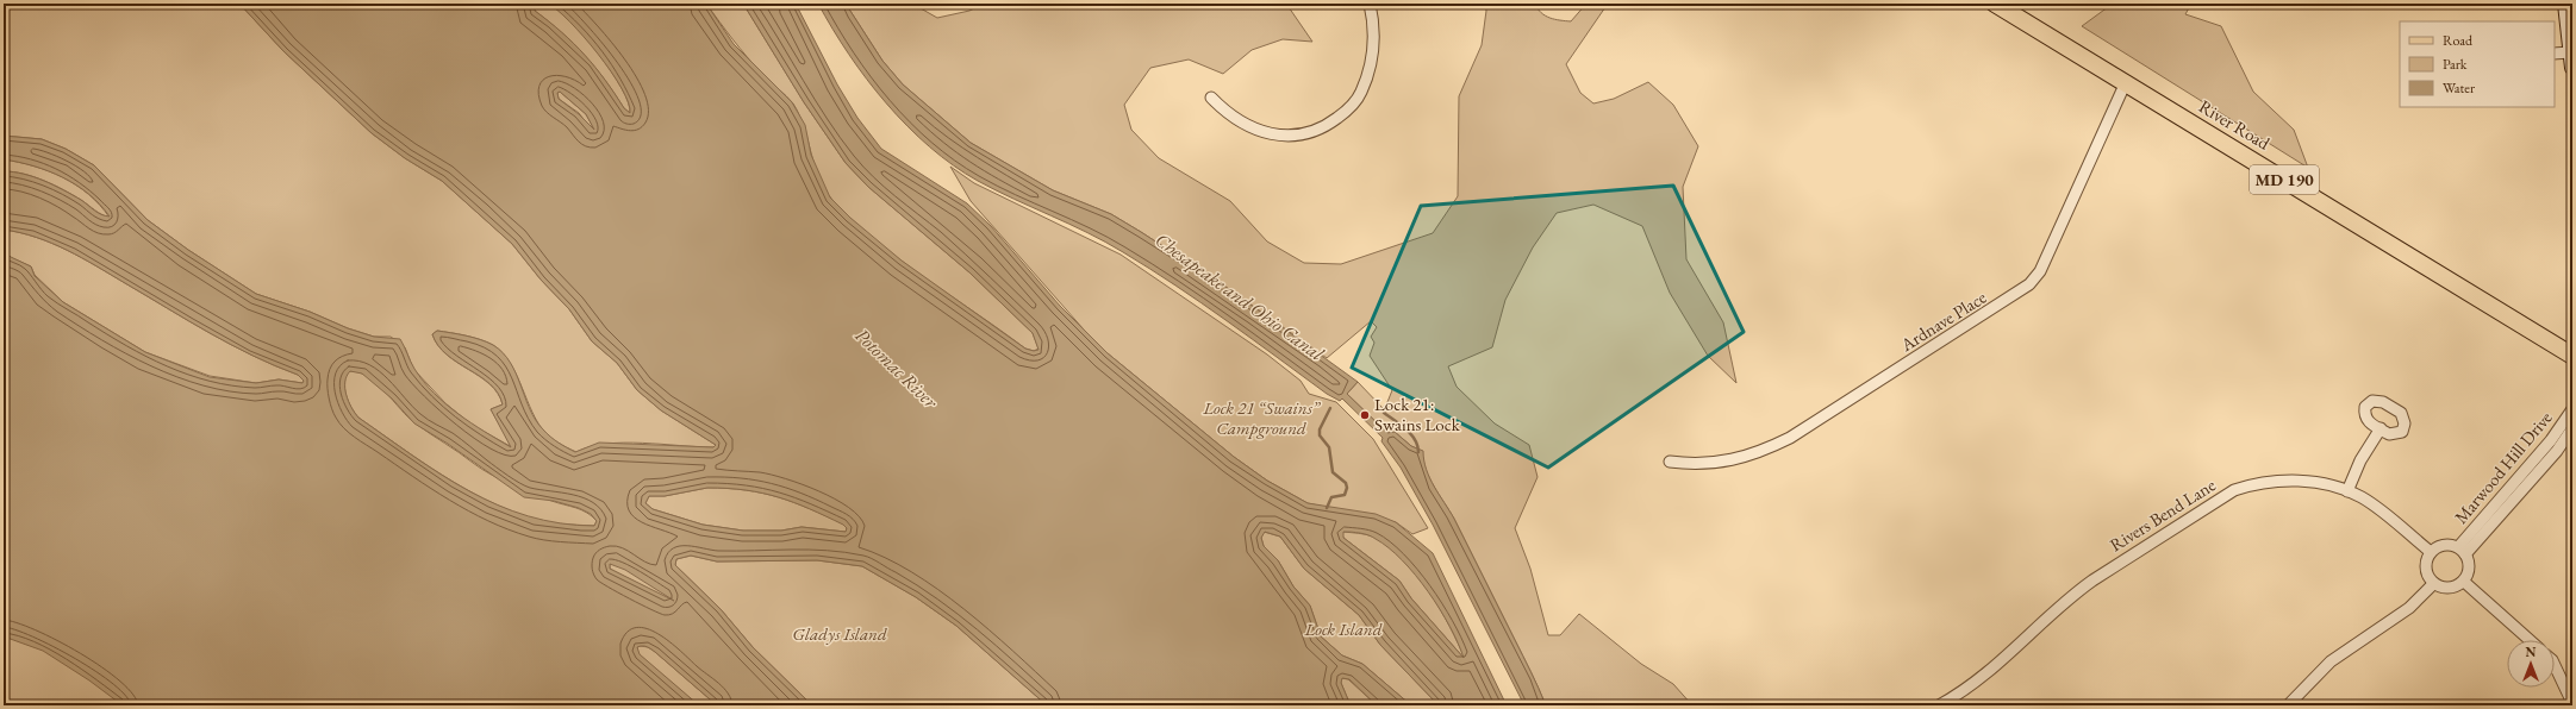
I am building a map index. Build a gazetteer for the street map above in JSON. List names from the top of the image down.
{
  "streets": {
    "main road": ["River Road", "MD 190"],
    "street": ["Ardnave Place", "Marwood Hill Drive", "Rivers Bend Lane"]
  },
  "crossings": [
    ["River Road", "Ardnave Place"],
    ["Marwood Hill Drive", "Rivers Bend Lane"]
  ],
  "water": ["Chesapeake and Ohio Canal", "Potomac River"],
  "parks": ["Lock 21 “Swains” Campground", "Lock Island", "Gladys Island"],
  "places": ["Lock 21: Swains Lock"],
  "legend": ["Road", "Park", "Water"],
  "north": "top"
}
